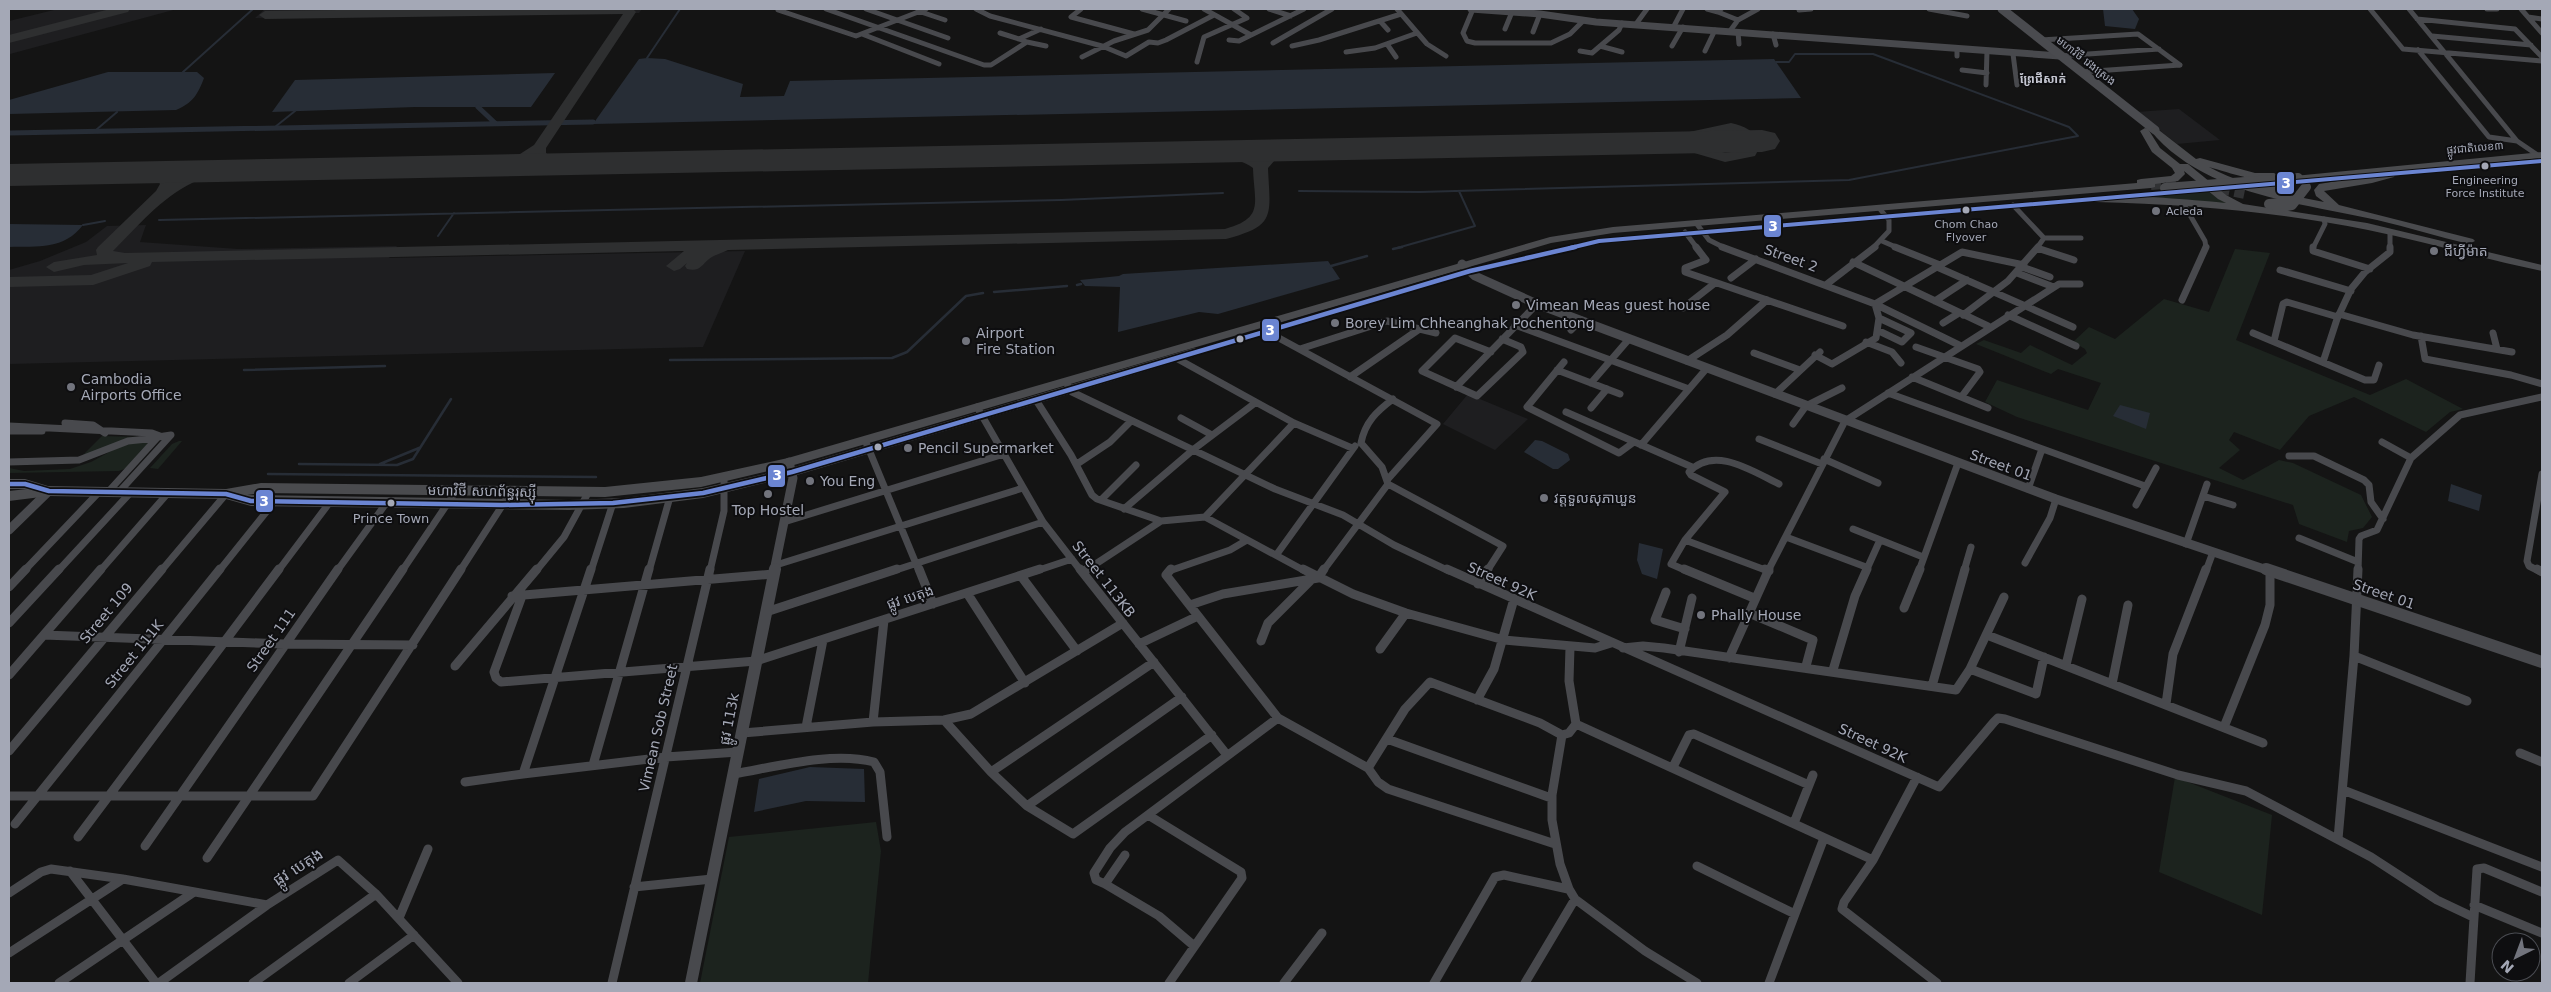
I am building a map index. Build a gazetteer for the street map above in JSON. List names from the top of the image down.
{
  "streets": {
    "highway": ["ផ្លូវជាតិលេខ៣", "មហាវិថី សហព័ន្ធរុស្ស៊ី"],
    "main road": ["មហាវិថី វេងស្រេង"],
    "street": [
      "Street 2",
      "Street 01",
      "Street 113KB",
      "Street 92K",
      "ផ្លូវ បេតុង",
      "Street 109",
      "Street 111",
      "Street 111K",
      "ផ្លូវ 113k",
      "Vimean Sob Street"
    ]
  },
  "crossings": [
    ["Street 2", "មហាវិថី សហព័ន្ធរុស្ស៊ី"],
    ["Street 01", "មហាវិថី សហព័ន្ធរុស្ស៊ី"],
    ["មហាវិថី សហព័ន្ធរុស្ស៊ី", "Street 113KB"],
    ["មហាវិថី សហព័ន្ធរុស្ស៊ី", "Street 92K"],
    ["មហាវិថី សហព័ន្ធរុស្ស៊ី", "Street 109"],
    ["មហាវិថី សហព័ន្ធរុស្ស៊ី", "Street 111"],
    ["មហាវិថី សហព័ន្ធរុស្ស៊ី", "Street 111K"],
    ["មហាវិថី សហព័ន្ធរុស្ស៊ី", "ផ្លូវ 113k"],
    ["មហាវិថី សហព័ន្ធរុស្ស៊ី", "Vimean Sob Street"],
    ["Street 113KB", "ផ្លូវ បេតុង"],
    ["ផ្លូវ បេតុង", "ផ្លូវ 113k"],
    ["ផ្លូវ បេតុង", "Vimean Sob Street"]
  ],
  "districts": ["ព្រែជីសាក់"],
  "places": [
    "Engineering Force Institute",
    "Chom Chao Flyover",
    "Acleda",
    "ជីហ្វីម៉ាត",
    "Vimean Meas guest house",
    "Borey Lim Chheanghak Pochentong",
    "Airport Fire Station",
    "Cambodia Airports Office",
    "Pencil Supermarket",
    "You Eng",
    "Top Hostel",
    "វត្តទួលសុភាឃួន",
    "Prince Town",
    "Phally House"
  ],
  "lines": ["transit line 3"],
  "north": "bottom left"
}
